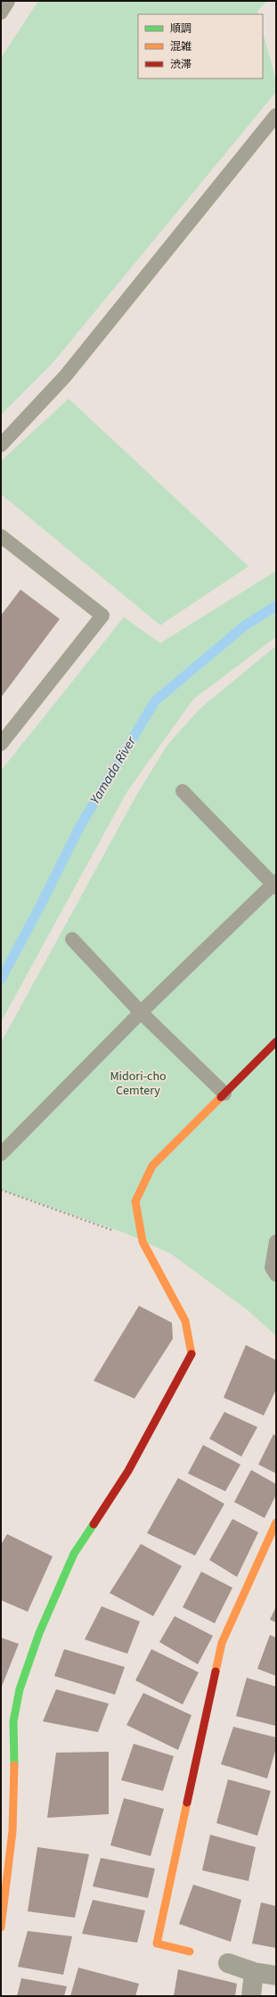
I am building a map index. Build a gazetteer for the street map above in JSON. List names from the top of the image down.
{
  "water": ["Yamada River"],
  "parks": ["Midori-cho Cemtery"],
  "legend": ["順調", "混雑", "渋滞"]
}
